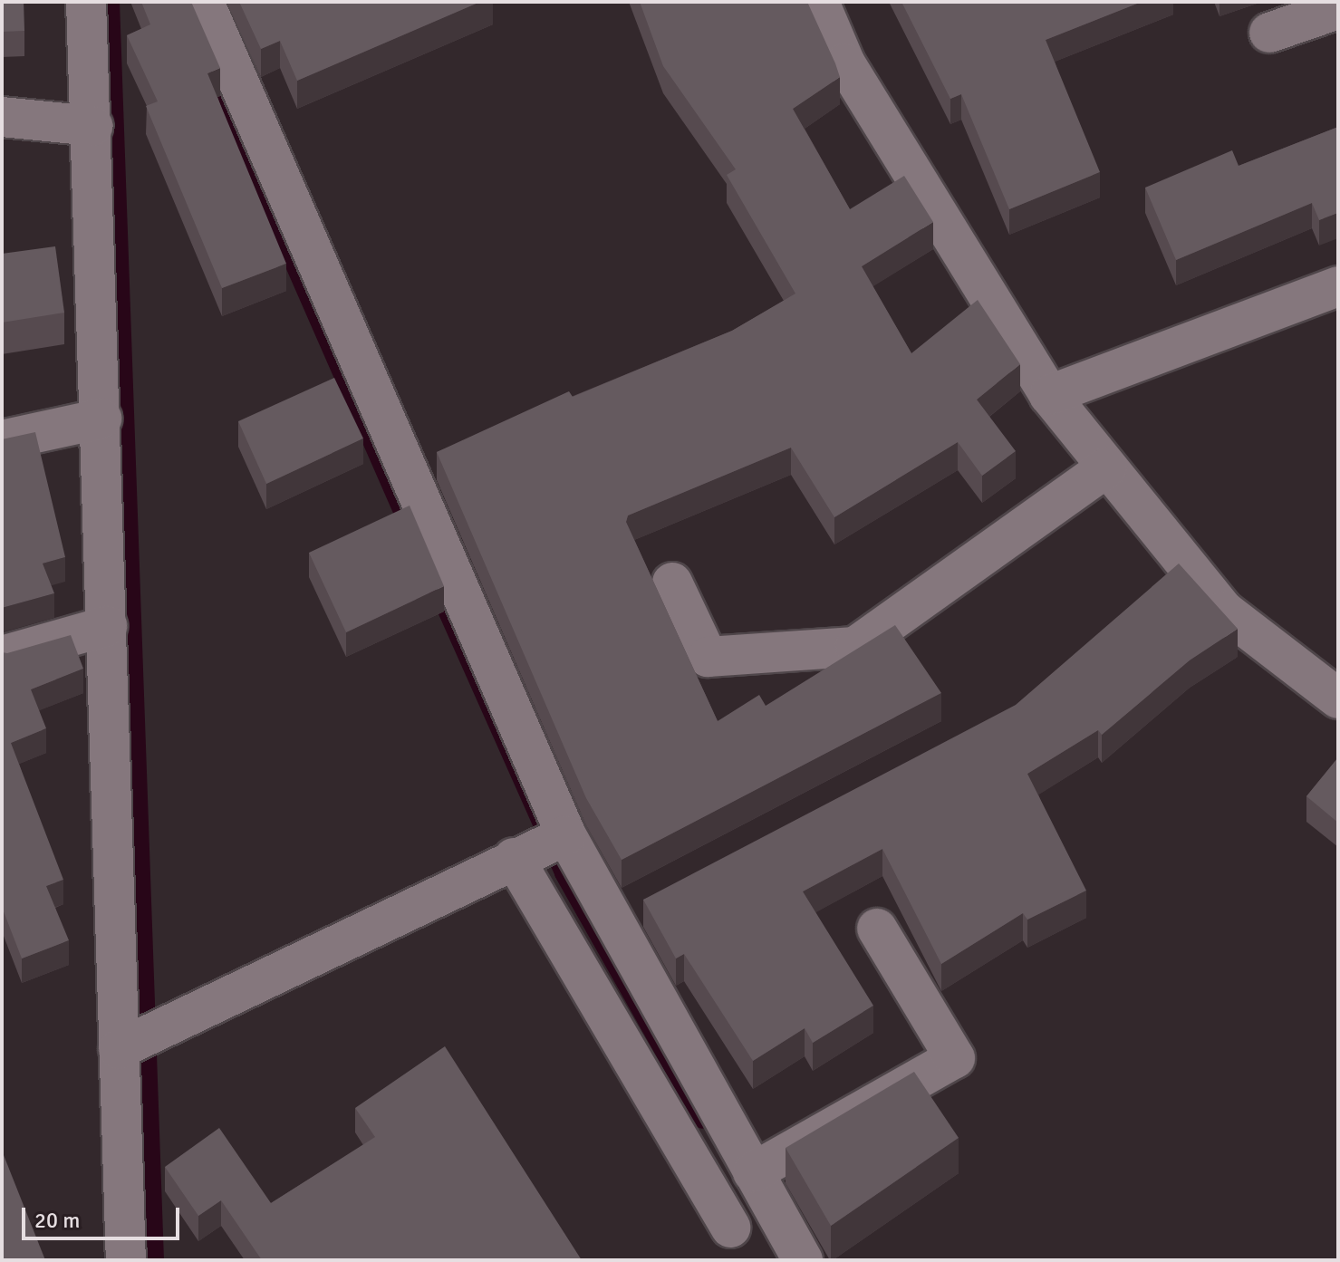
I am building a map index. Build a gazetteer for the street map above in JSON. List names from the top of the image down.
{
  "scale_bar": "20 m"
}
